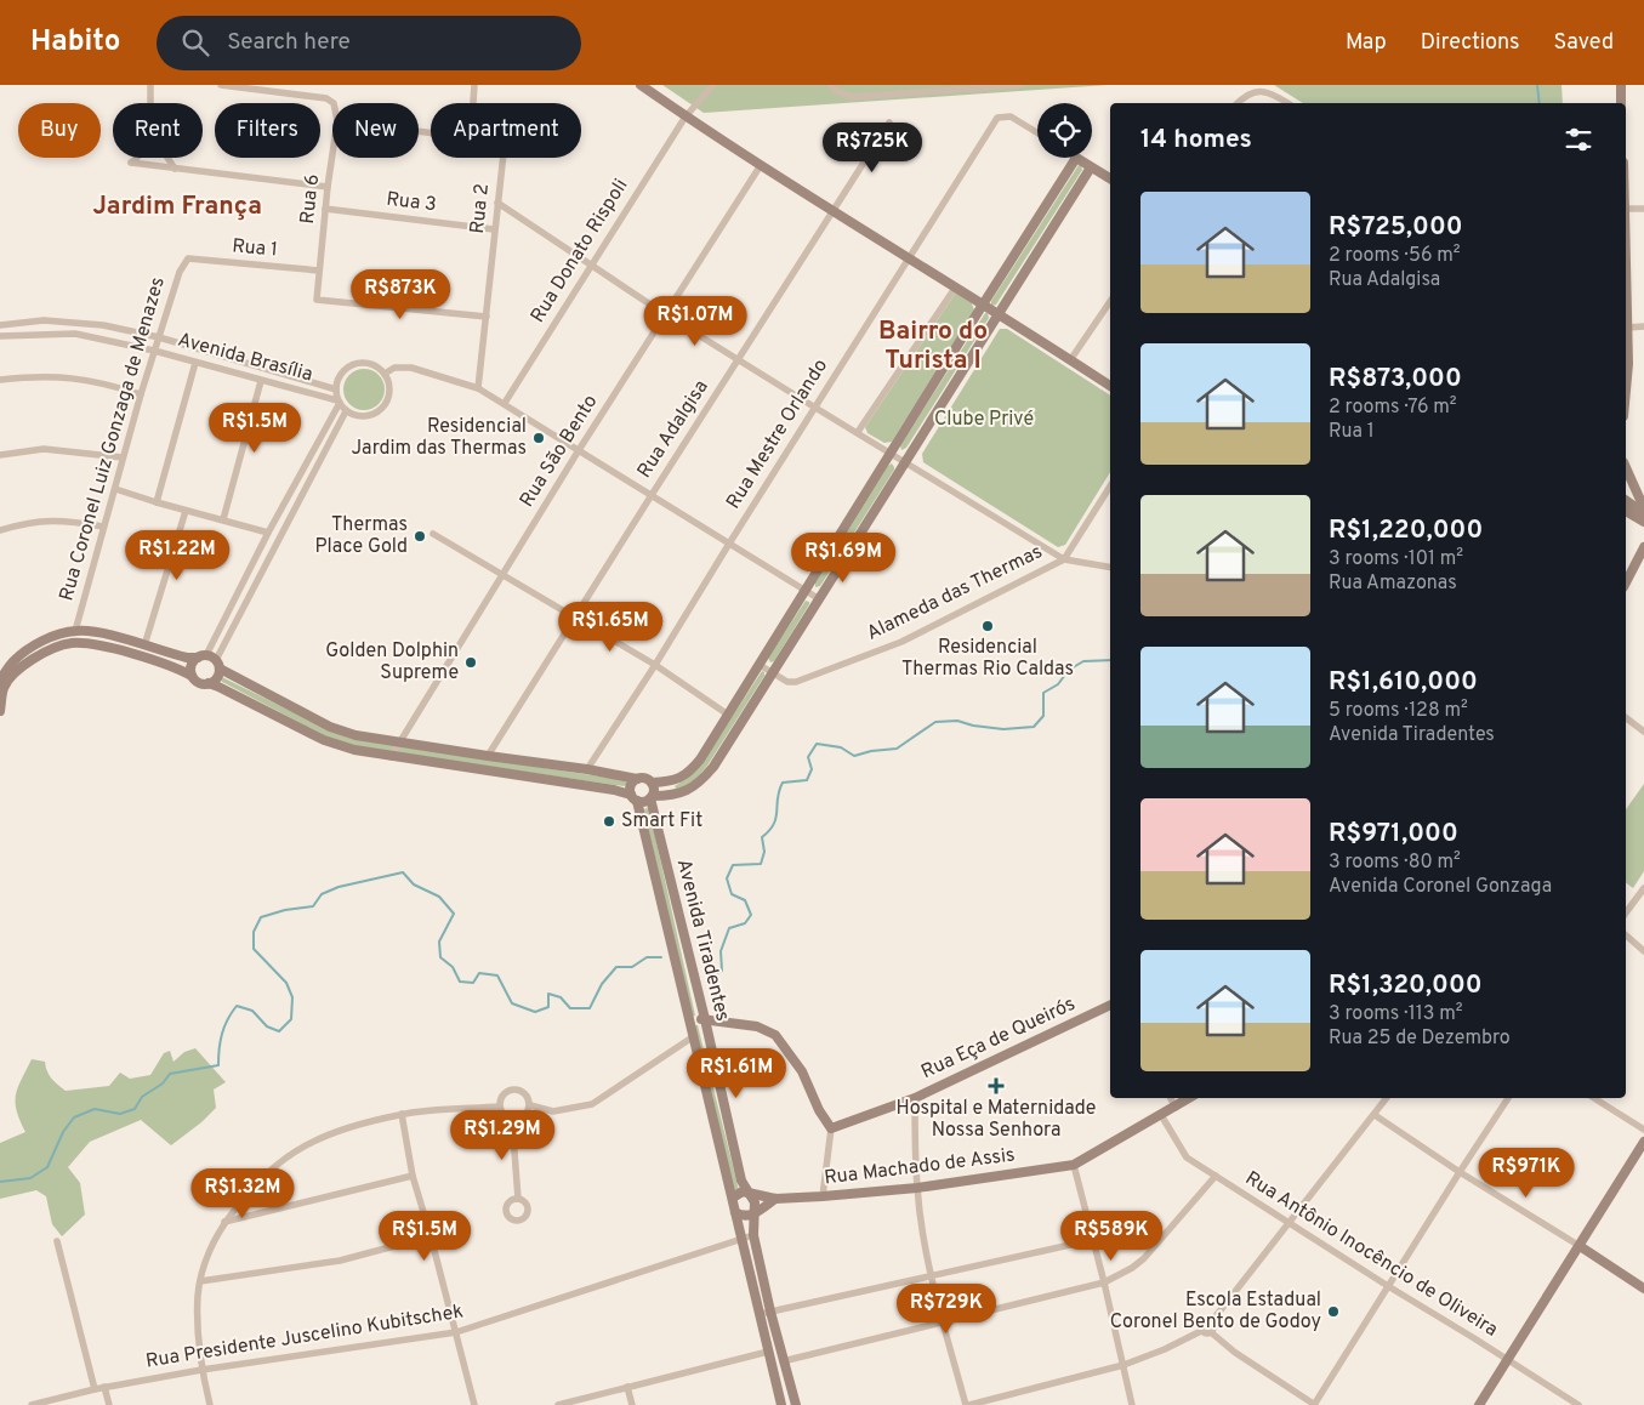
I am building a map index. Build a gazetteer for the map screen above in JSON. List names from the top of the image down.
{
  "streets": {
    "main road": ["Avenida Tiradentes", "Rua Eça de Queirós", "Rua Machado de Assis"],
    "street": [
      "Rua 6",
      "Rua 3",
      "Rua 2",
      "Rua 1",
      "Rua Donato Rispoli",
      "Avenida Brasília",
      "Rua Adalgisa",
      "Rua Mestre Orlando",
      "Rua Coronel Luiz Gonzaga de Menazes",
      "Rua São Bento",
      "Alameda das Thermas",
      "Rua Antônio Inocêncio de Oliveira",
      "Rua Presidente Juscelino Kubitschek"
    ]
  },
  "crossings": [
    ["Rua 6", "Rua 3"],
    ["Rua 6", "Rua 2"],
    ["Rua 6", "Rua 1"],
    ["Rua 3", "Rua 2"],
    ["Rua 1", "Rua Coronel Luiz Gonzaga de Menazes"],
    ["Avenida Brasília", "Rua Coronel Luiz Gonzaga de Menazes"],
    ["Avenida Tiradentes", "Rua Machado de Assis"],
    ["Avenida Tiradentes", "Rua Presidente Juscelino Kubitschek"],
    ["Rua Machado de Assis", "Rua Antônio Inocêncio de Oliveira"]
  ],
  "districts": ["Jardim França", "Bairro do Turista I"],
  "parks": ["Clube Privé"],
  "places": {
    "other": [
      "Residencial Jardim das Thermas",
      "Thermas Place Gold",
      "Residencial Thermas Rio Caldas",
      "Golden Dolphin Supreme",
      "Smart Fit",
      "Escola Estadual Coronel Bento de Godoy"
    ],
    "health": ["Hospital e Maternidade Nossa Senhora"]
  },
  "page": {
    "header": "Habito",
    "search": "Search here",
    "nav": ["Map", "Directions", "Saved"],
    "chip": [
      "Buy",
      "Rent",
      "Filters",
      "New",
      "Apartment"
    ],
    "heading": "14 homes",
    "price": [
      "R$725K",
      "R$873K",
      "R$1.07M",
      "R$1.5M",
      "R$1.22M",
      "R$1.69M",
      "R$1.65M",
      "R$1.61M",
      "R$1.29M",
      "R$971K",
      "R$1.32M",
      "R$1.5M",
      "R$589K",
      "R$729K"
    ],
    "list": [
      {
        "name": "R$725,000",
        "note": "2 rooms · 56 m² · Rua Adalgisa"
      },
      {
        "name": "R$873,000",
        "note": "2 rooms · 76 m² · Rua 1"
      },
      {
        "name": "R$1,220,000",
        "note": "3 rooms · 101 m² · Rua Amazonas"
      },
      {
        "name": "R$1,610,000",
        "note": "5 rooms · 128 m² · Avenida Tiradentes"
      },
      {
        "name": "R$971,000",
        "note": "3 rooms · 80 m² · Avenida Coronel Gonzaga"
      },
      {
        "name": "R$1,320,000",
        "note": "3 rooms · 113 m² · Rua 25 de Dezembro"
      }
    ]
  }
}
